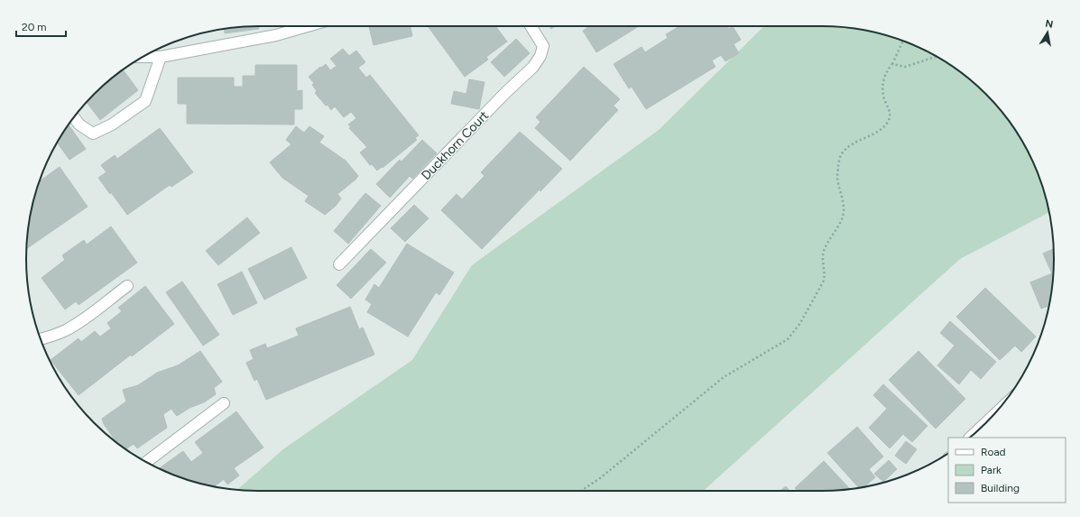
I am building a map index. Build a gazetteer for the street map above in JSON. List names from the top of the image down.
{
  "streets": {
    "street": ["Duckhorn Court"]
  },
  "legend": ["Road", "Park", "Building"],
  "scale_bar": "20 m",
  "north": "top"
}
